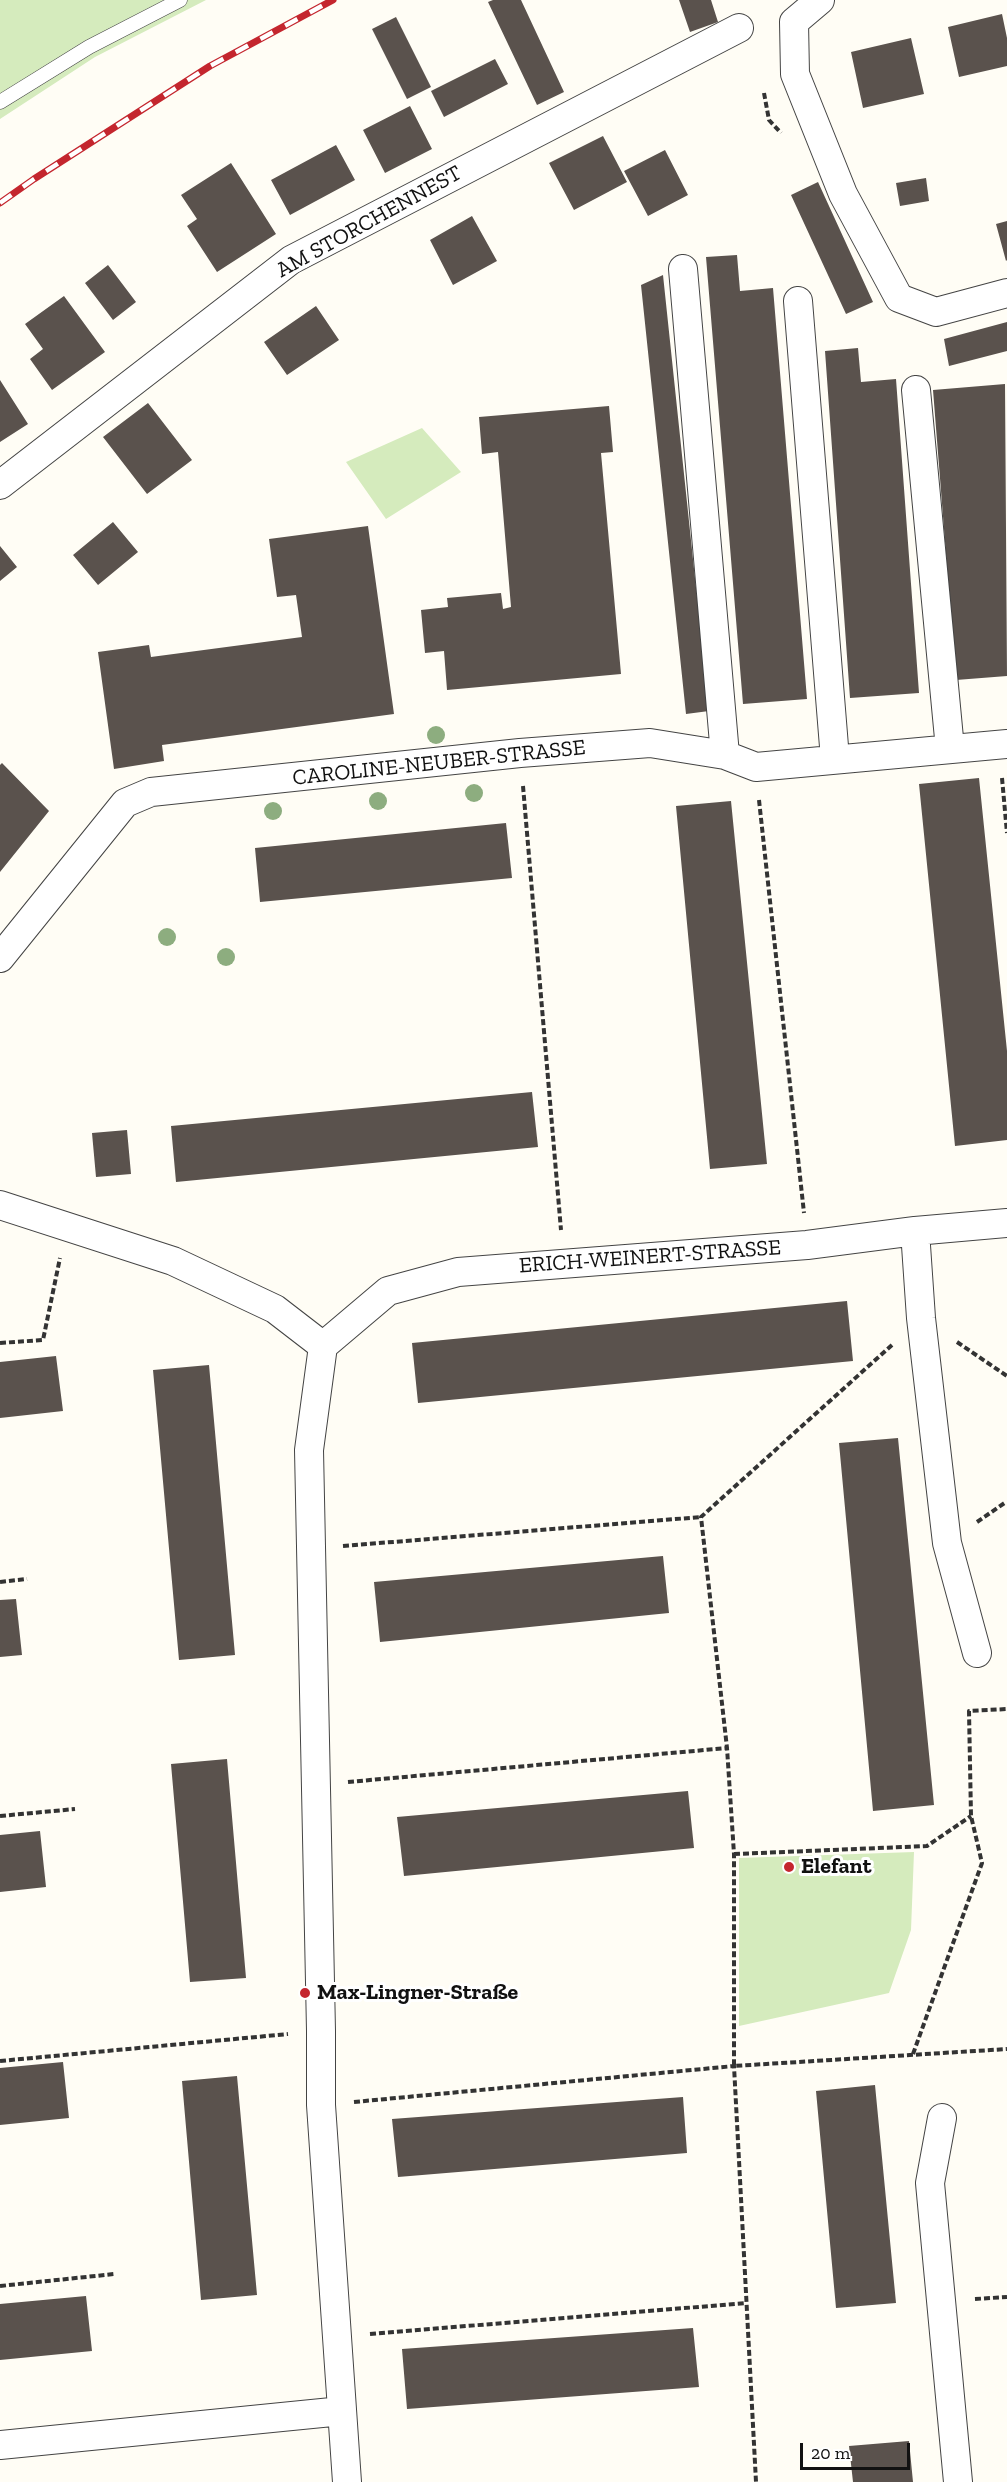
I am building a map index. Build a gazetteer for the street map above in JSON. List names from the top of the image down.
{
  "streets": {
    "street": ["AM STORCHENNEST", "CAROLINE-NEUBER-STRASSE", "ERICH-WEINERT-STRASSE"]
  },
  "places": ["Elefant", "Max-Lingner-Straße"],
  "scale_bar": "20 m"
}
